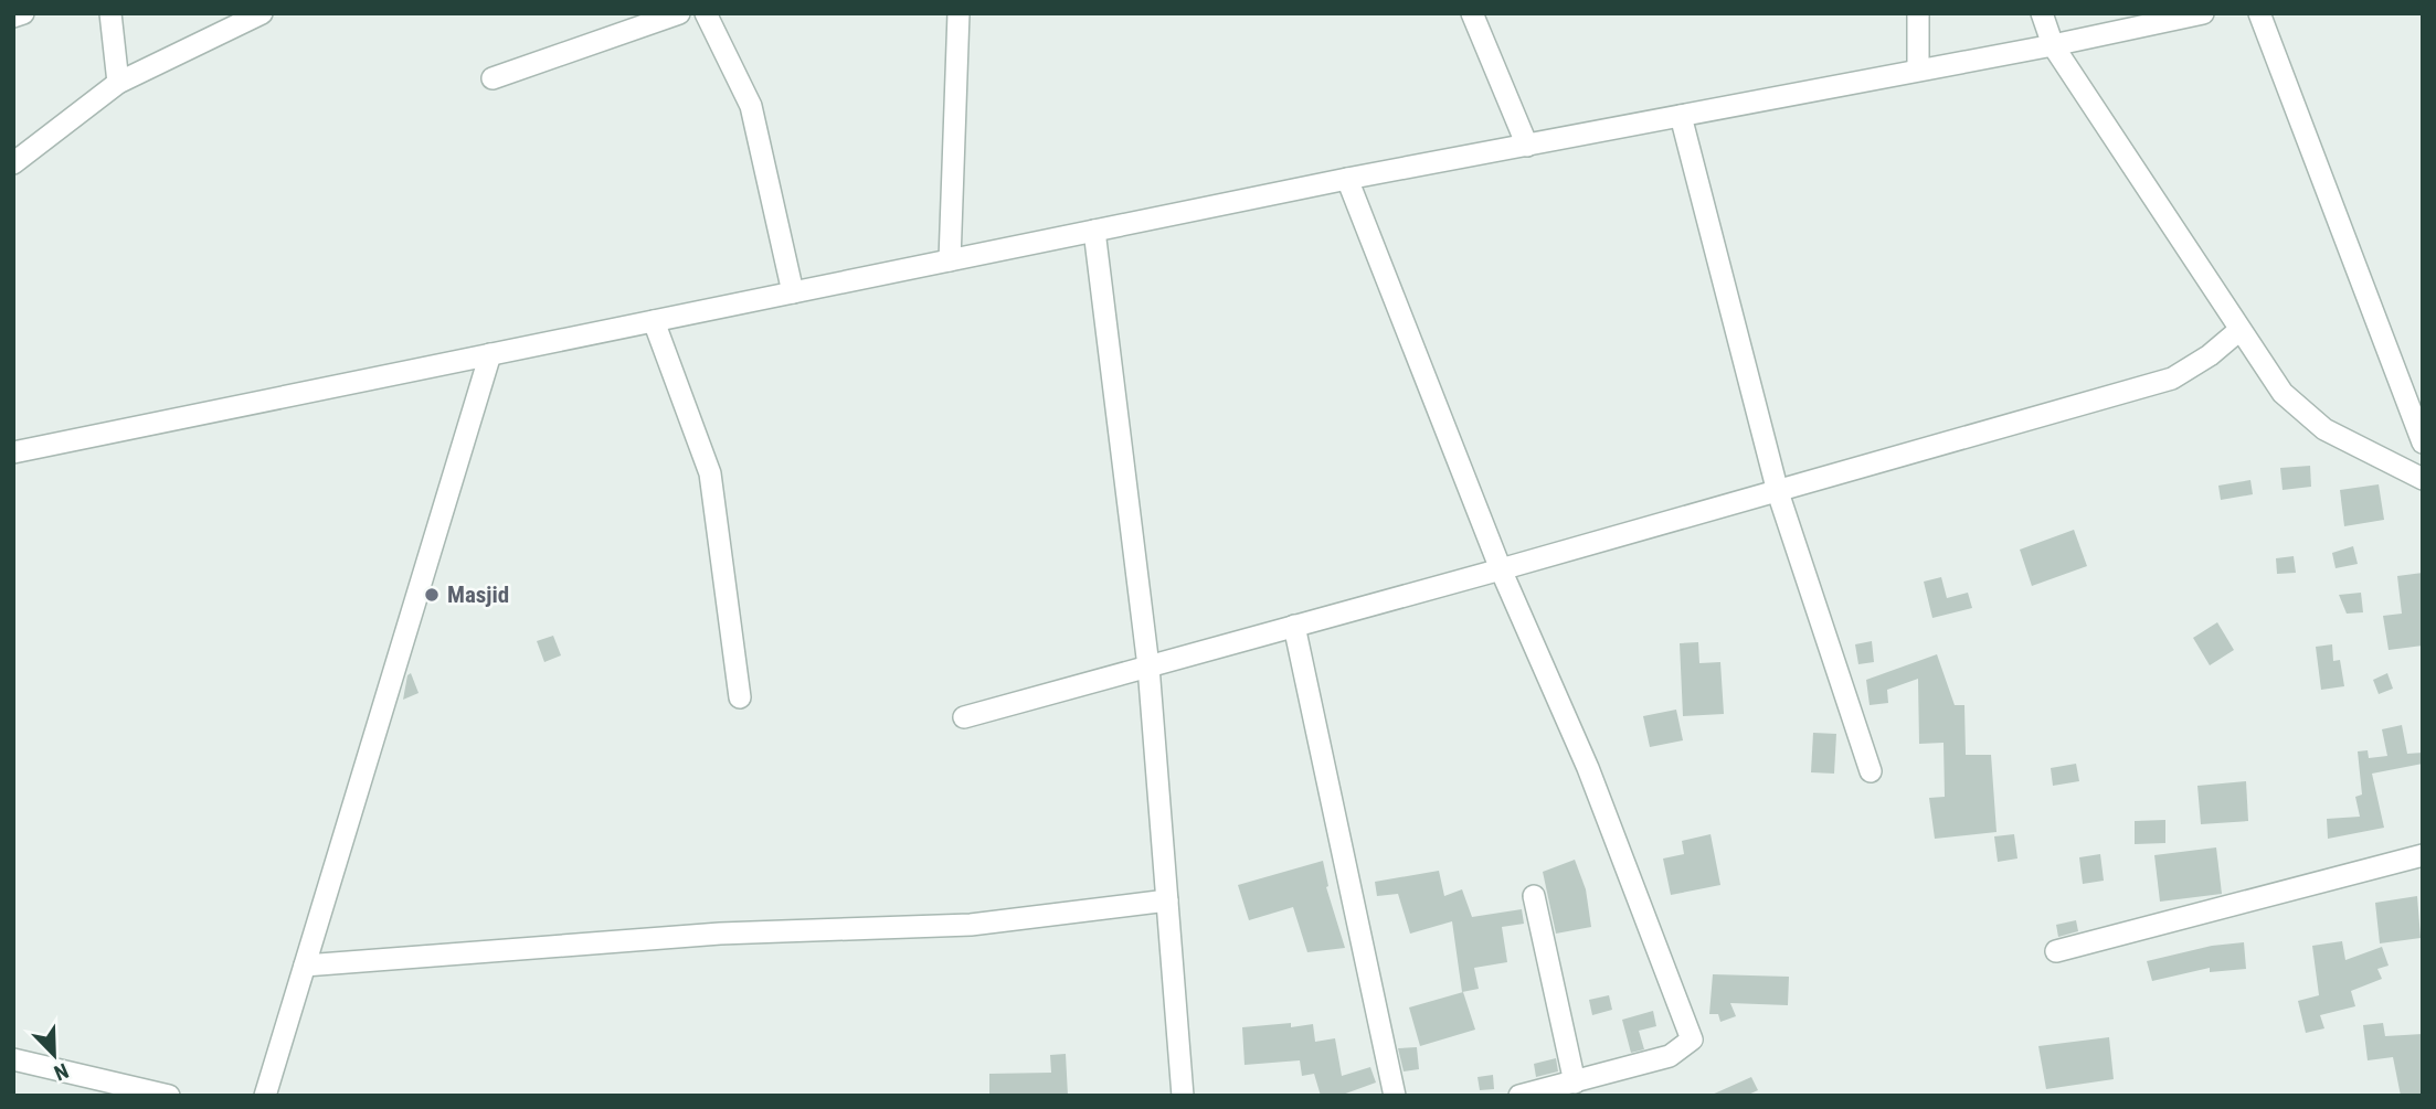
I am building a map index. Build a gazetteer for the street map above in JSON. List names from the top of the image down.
{
  "places": ["Masjid"],
  "north": "bottom right"
}
